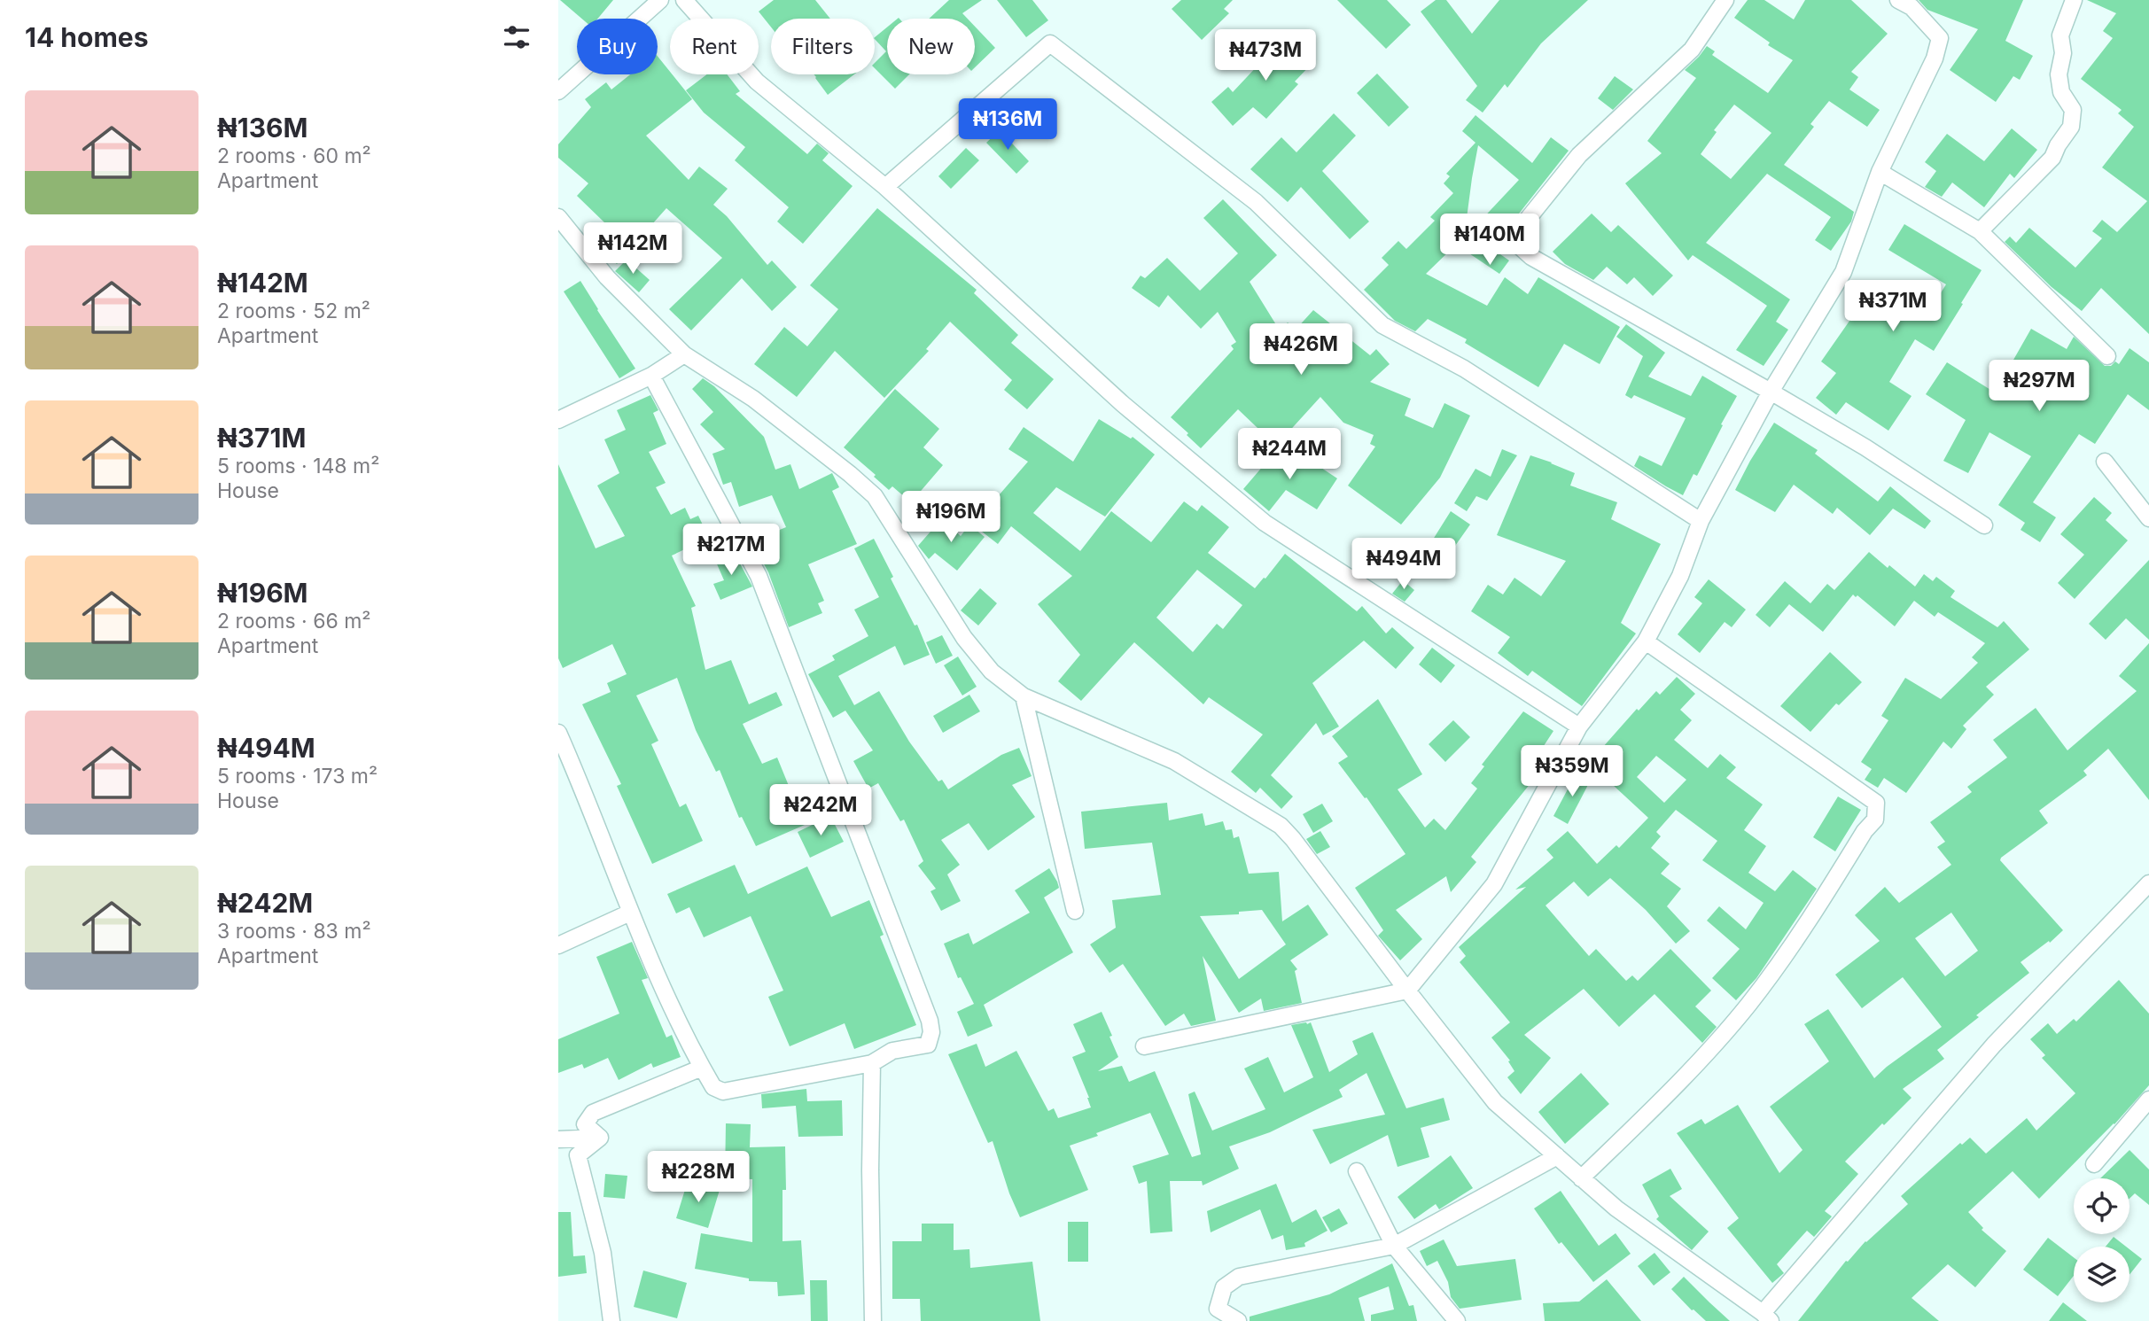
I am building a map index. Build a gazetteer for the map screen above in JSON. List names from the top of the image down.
{
  "page": {
    "heading": "14 homes",
    "chip": [
      "Buy",
      "Rent",
      "Filters",
      "New"
    ],
    "price": [
      "₦473M",
      "₦136M",
      "₦140M",
      "₦142M",
      "₦371M",
      "₦426M",
      "₦297M",
      "₦244M",
      "₦196M",
      "₦217M",
      "₦494M",
      "₦359M",
      "₦242M",
      "₦228M"
    ],
    "list": [
      {
        "name": "₦136M",
        "note": "2 rooms · 60 m² · Apartment"
      },
      {
        "name": "₦142M",
        "note": "2 rooms · 52 m² · Apartment"
      },
      {
        "name": "₦371M",
        "note": "5 rooms · 148 m² · House"
      },
      {
        "name": "₦196M",
        "note": "2 rooms · 66 m² · Apartment"
      },
      {
        "name": "₦494M",
        "note": "5 rooms · 173 m² · House"
      },
      {
        "name": "₦242M",
        "note": "3 rooms · 83 m² · Apartment"
      }
    ]
  }
}
